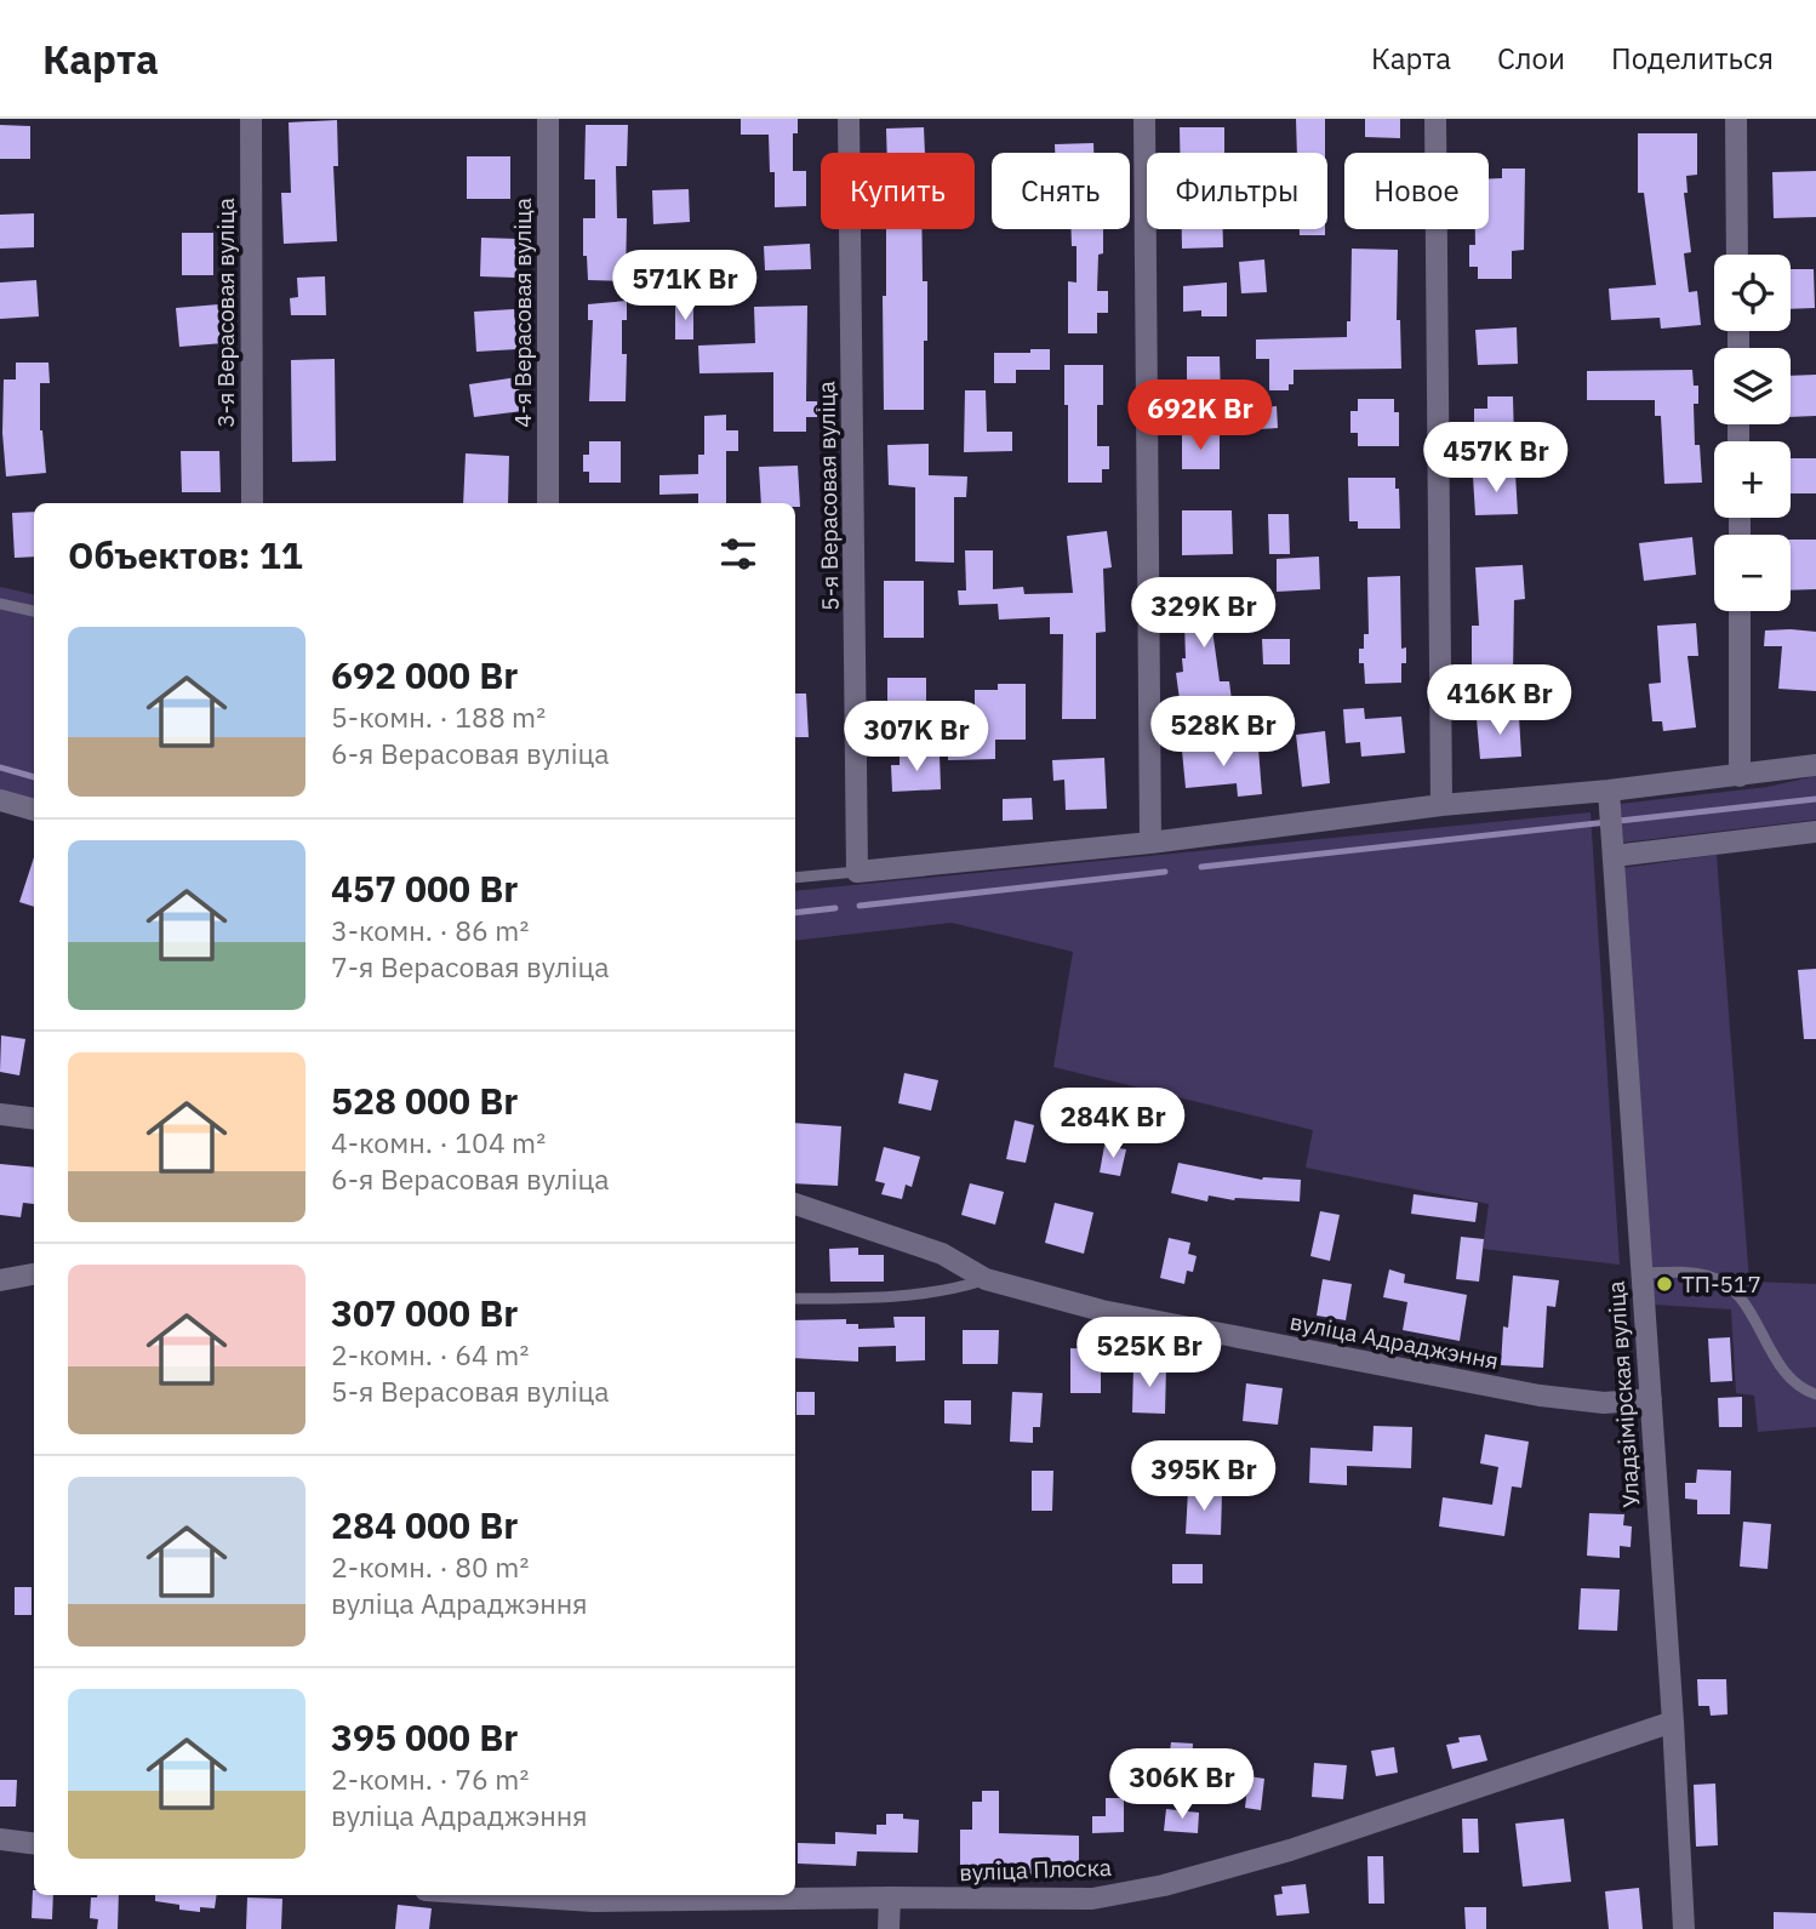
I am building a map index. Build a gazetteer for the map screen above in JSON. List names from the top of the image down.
{
  "streets": {
    "street": [
      "3-я Верасовая вуліца",
      "4-я Верасовая вуліца",
      "5-я Верасовая вуліца",
      "вуліца Адраджэння",
      "Уладзімірская вуліца",
      "вуліца Плоска"
    ]
  },
  "crossings": [
    ["вуліца Адраджэння", "Уладзімірская вуліца"],
    ["Уладзімірская вуліца", "вуліца Плоска"]
  ],
  "places": ["ТП-517"],
  "page": {
    "header": "Карта",
    "nav": ["Карта", "Слои", "Поделиться"],
    "chip": [
      "Купить",
      "Снять",
      "Фильтры",
      "Новое"
    ],
    "price": [
      "571K Br",
      "692K Br",
      "457K Br",
      "329K Br",
      "416K Br",
      "528K Br",
      "307K Br",
      "284K Br",
      "525K Br",
      "395K Br",
      "306K Br"
    ],
    "map_buttons": ["+", "−"],
    "heading": "Объектов: 11",
    "list": [
      {
        "name": "692 000 Br",
        "note": "5-комн. · 188 m² · 6-я Верасовая вуліца"
      },
      {
        "name": "457 000 Br",
        "note": "3-комн. · 86 m² · 7-я Верасовая вуліца"
      },
      {
        "name": "528 000 Br",
        "note": "4-комн. · 104 m² · 6-я Верасовая вуліца"
      },
      {
        "name": "307 000 Br",
        "note": "2-комн. · 64 m² · 5-я Верасовая вуліца"
      },
      {
        "name": "284 000 Br",
        "note": "2-комн. · 80 m² · вуліца Адраджэння"
      },
      {
        "name": "395 000 Br",
        "note": "2-комн. · 76 m² · вуліца Адраджэння"
      }
    ]
  }
}
